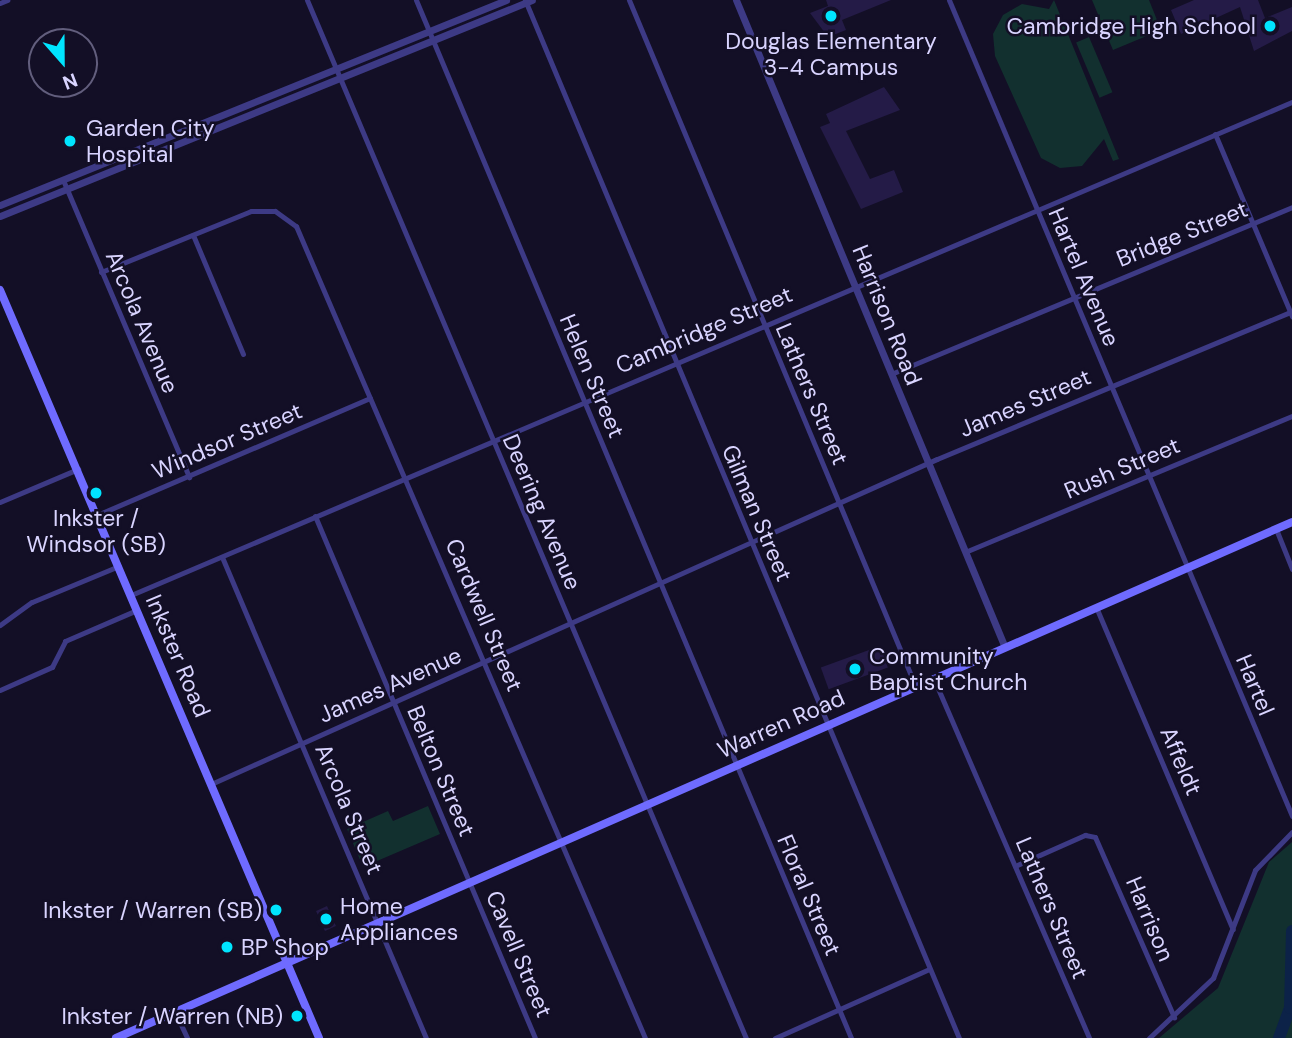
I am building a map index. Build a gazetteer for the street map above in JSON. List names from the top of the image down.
{
  "streets": {
    "main road": ["Inkster Road", "Warren Road"],
    "street": [
      "Bridge Street",
      "Hartel Avenue",
      "Harrison Road",
      "Arcola Avenue",
      "Cambridge Street",
      "Helen Street",
      "Lathers Street",
      "James Street",
      "Windsor Street",
      "Rush Street",
      "Deering Avenue",
      "Gilman Street",
      "Cardwell Street",
      "James Avenue",
      "Hartel",
      "Affeldt",
      "Belton Street",
      "Arcola Street",
      "Floral Street",
      "Harrison",
      "Cavell Street"
    ]
  },
  "crossings": [
    ["Bridge Street", "Hartel Avenue"],
    ["Bridge Street", "Harrison Road"],
    ["Hartel Avenue", "Cambridge Street"],
    ["Hartel Avenue", "James Street"],
    ["Hartel Avenue", "Rush Street"],
    ["Hartel Avenue", "Hartel"],
    ["Hartel Avenue", "Warren Road"],
    ["Harrison Road", "Cambridge Street"],
    ["Harrison Road", "James Street"],
    ["Harrison Road", "Rush Street"],
    ["Harrison Road", "James Avenue"],
    ["Harrison Road", "Warren Road"],
    ["Arcola Avenue", "Windsor Street"],
    ["Cambridge Street", "Helen Street"],
    ["Cambridge Street", "Lathers Street"],
    ["Cambridge Street", "Deering Avenue"],
    ["Cambridge Street", "Gilman Street"],
    ["Cambridge Street", "Cardwell Street"],
    ["Cambridge Street", "Inkster Road"],
    ["Cambridge Street", "Belton Street"],
    ["Cambridge Street", "Arcola Street"],
    ["Helen Street", "James Avenue"],
    ["Helen Street", "Warren Road"],
    ["Helen Street", "Floral Street"],
    ["Lathers Street", "James Avenue"],
    ["Lathers Street", "Warren Road"],
    ["Lathers Street", "Harrison"],
    ["James Street", "James Avenue"],
    ["Windsor Street", "Cardwell Street"],
    ["Windsor Street", "Inkster Road"],
    ["Deering Avenue", "James Avenue"],
    ["Deering Avenue", "Warren Road"],
    ["Gilman Street", "James Avenue"],
    ["Gilman Street", "Warren Road"],
    ["Cardwell Street", "James Avenue"],
    ["Cardwell Street", "Warren Road"],
    ["Inkster Road", "James Avenue"],
    ["Inkster Road", "Warren Road"],
    ["James Avenue", "Belton Street"],
    ["James Avenue", "Arcola Street"],
    ["Hartel", "Warren Road"],
    ["Warren Road", "Affeldt"],
    ["Warren Road", "Belton Street"],
    ["Warren Road", "Arcola Street"],
    ["Warren Road", "Floral Street"],
    ["Warren Road", "Cavell Street"],
    ["Belton Street", "Cavell Street"]
  ],
  "places": [
    "Douglas Elementary 3-4 Campus",
    "Cambridge High School",
    "Garden City Hospital",
    "Inkster / Windsor (SB)",
    "Community Baptist Church",
    "Inkster / Warren (SB)",
    "Home Appliances",
    "BP Shop",
    "Inkster / Warren (NB)"
  ],
  "north": "bottom"
}
